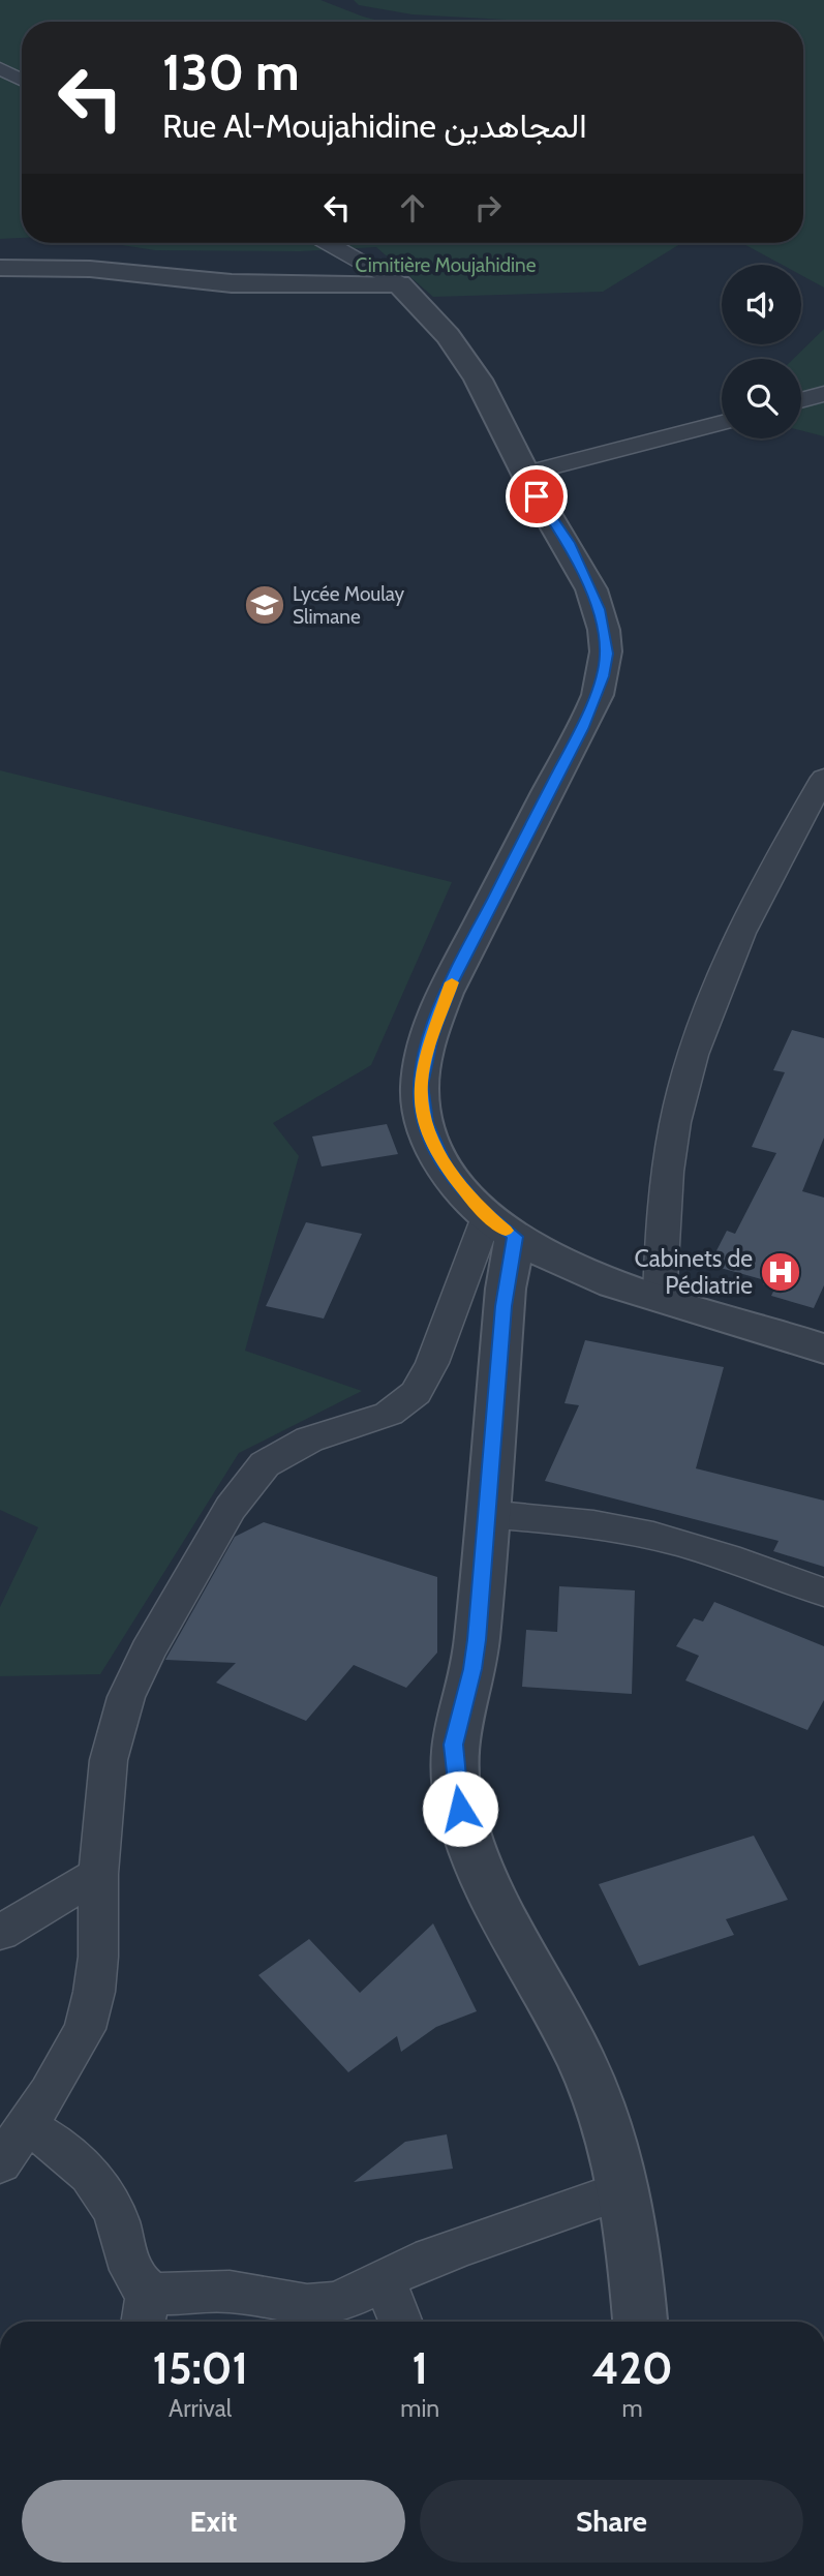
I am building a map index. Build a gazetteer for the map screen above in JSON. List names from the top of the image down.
{
  "parks": ["Cimitière Moujahidine"],
  "places": {
    "school or university": ["Lycée Moulay Slimane"],
    "hospital": ["Cabinets de Pédiatrie"]
  },
  "page": {
    "turn": ["130 m", "Rue Al-Moujahidine المجاهدين"],
    "eta": [
      "15:01",
      "Arrival",
      "1",
      "min",
      "420",
      "m"
    ],
    "buttons": ["Exit", "Share"]
  }
}
